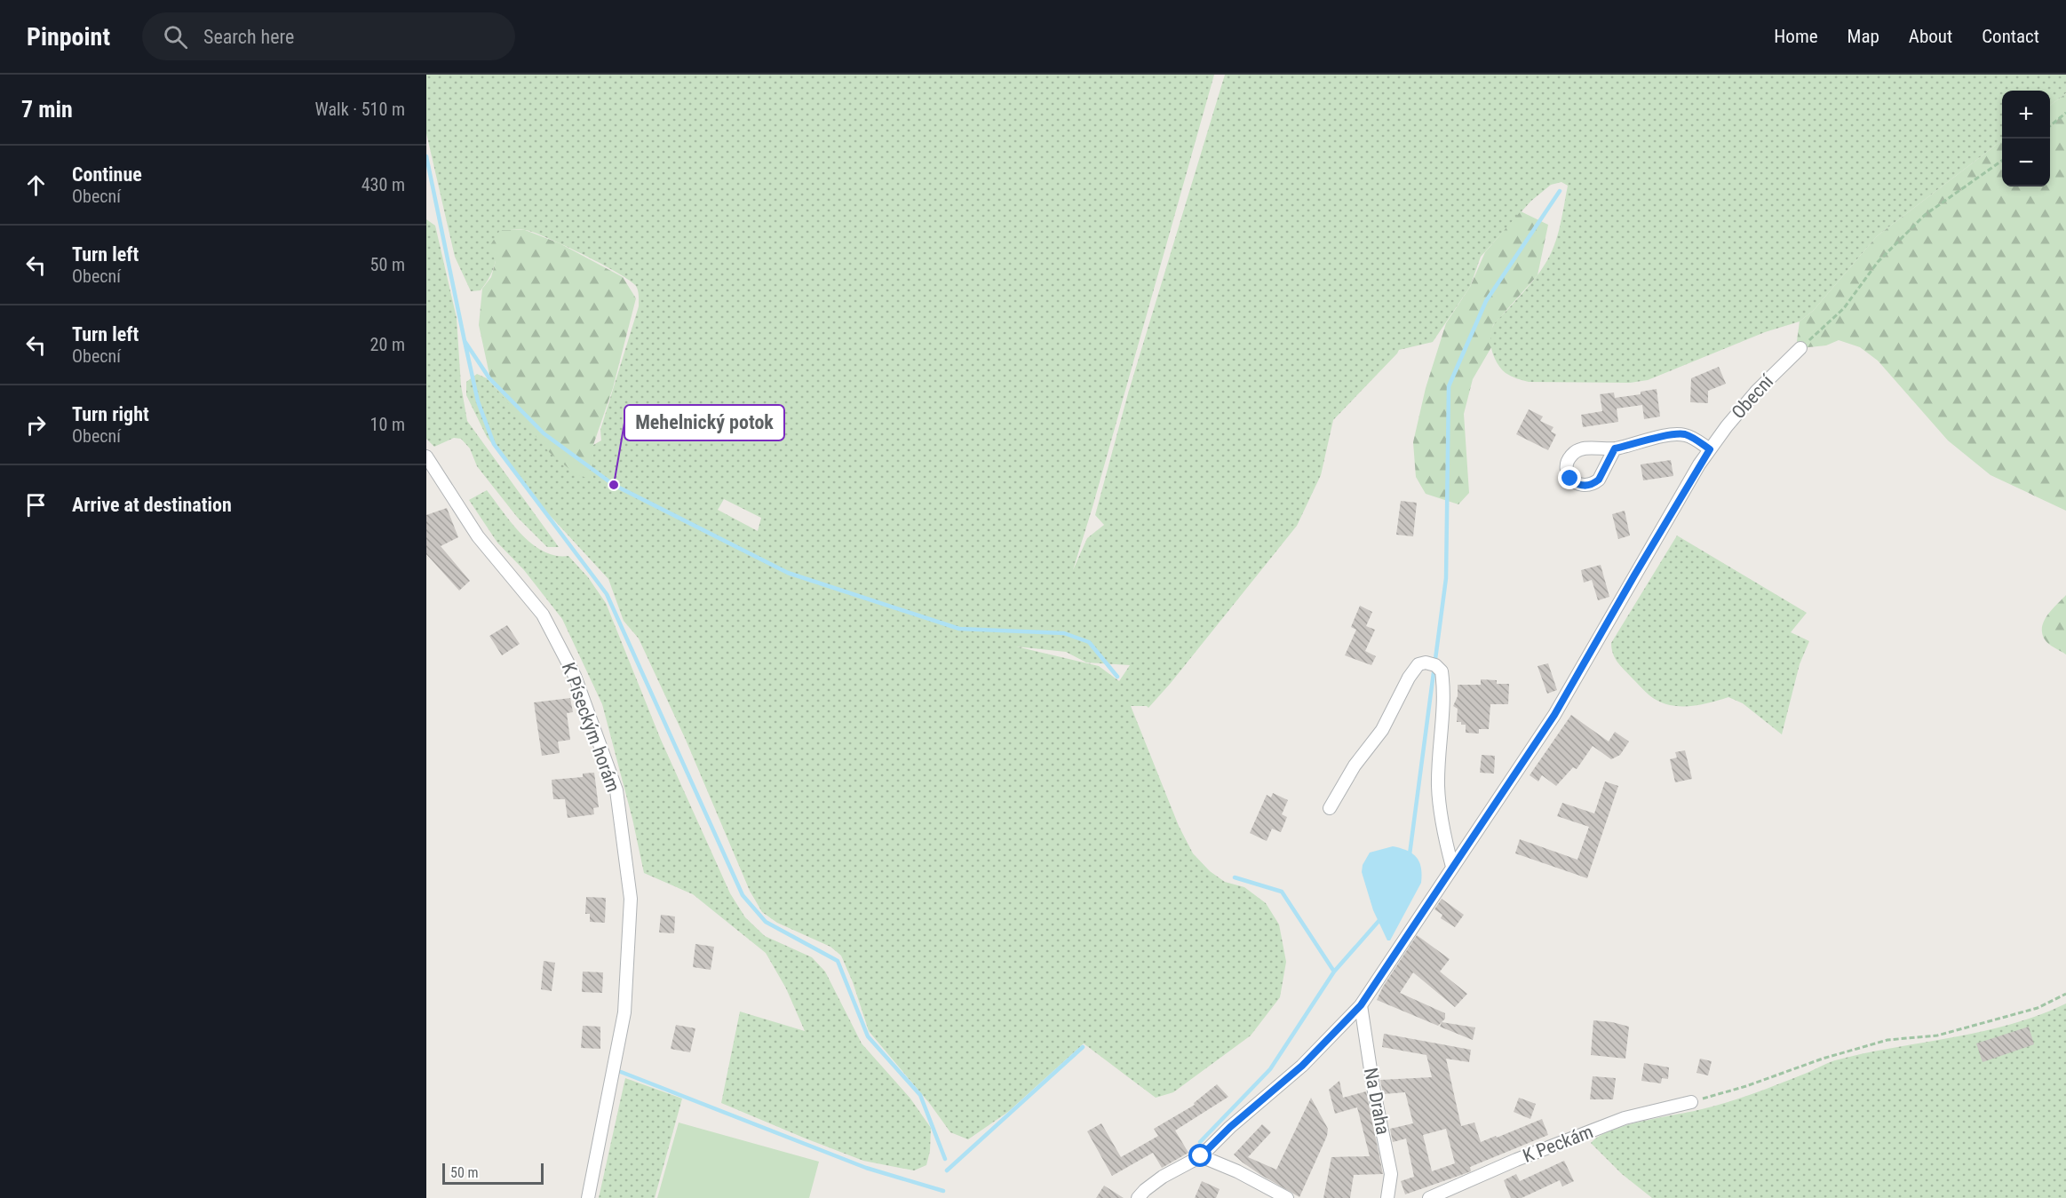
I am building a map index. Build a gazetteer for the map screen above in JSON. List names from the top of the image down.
{
  "streets": {
    "street": [
      "Obecní",
      "K Píseckým horám",
      "Na Draha",
      "K Peckám"
    ]
  },
  "crossings": [
    ["Obecní", "Na Draha"]
  ],
  "places": ["Mehelnický potok"],
  "scale_bar": "50 m",
  "page": {
    "header": "Pinpoint",
    "search": "Search here",
    "nav": [
      "Home",
      "Map",
      "About",
      "Contact"
    ],
    "heading": ["7 min", "Walk · 510 m"],
    "map_buttons": ["+", "−"],
    "list": [
      ["Continue", "Obecní", "430 m"],
      ["Turn left", "Obecní", "50 m"],
      ["Turn left", "Obecní", "20 m"],
      ["Turn right", "Obecní", "10 m"],
      "Arrive at destination"
    ],
    "scale": "50 m"
  }
}
